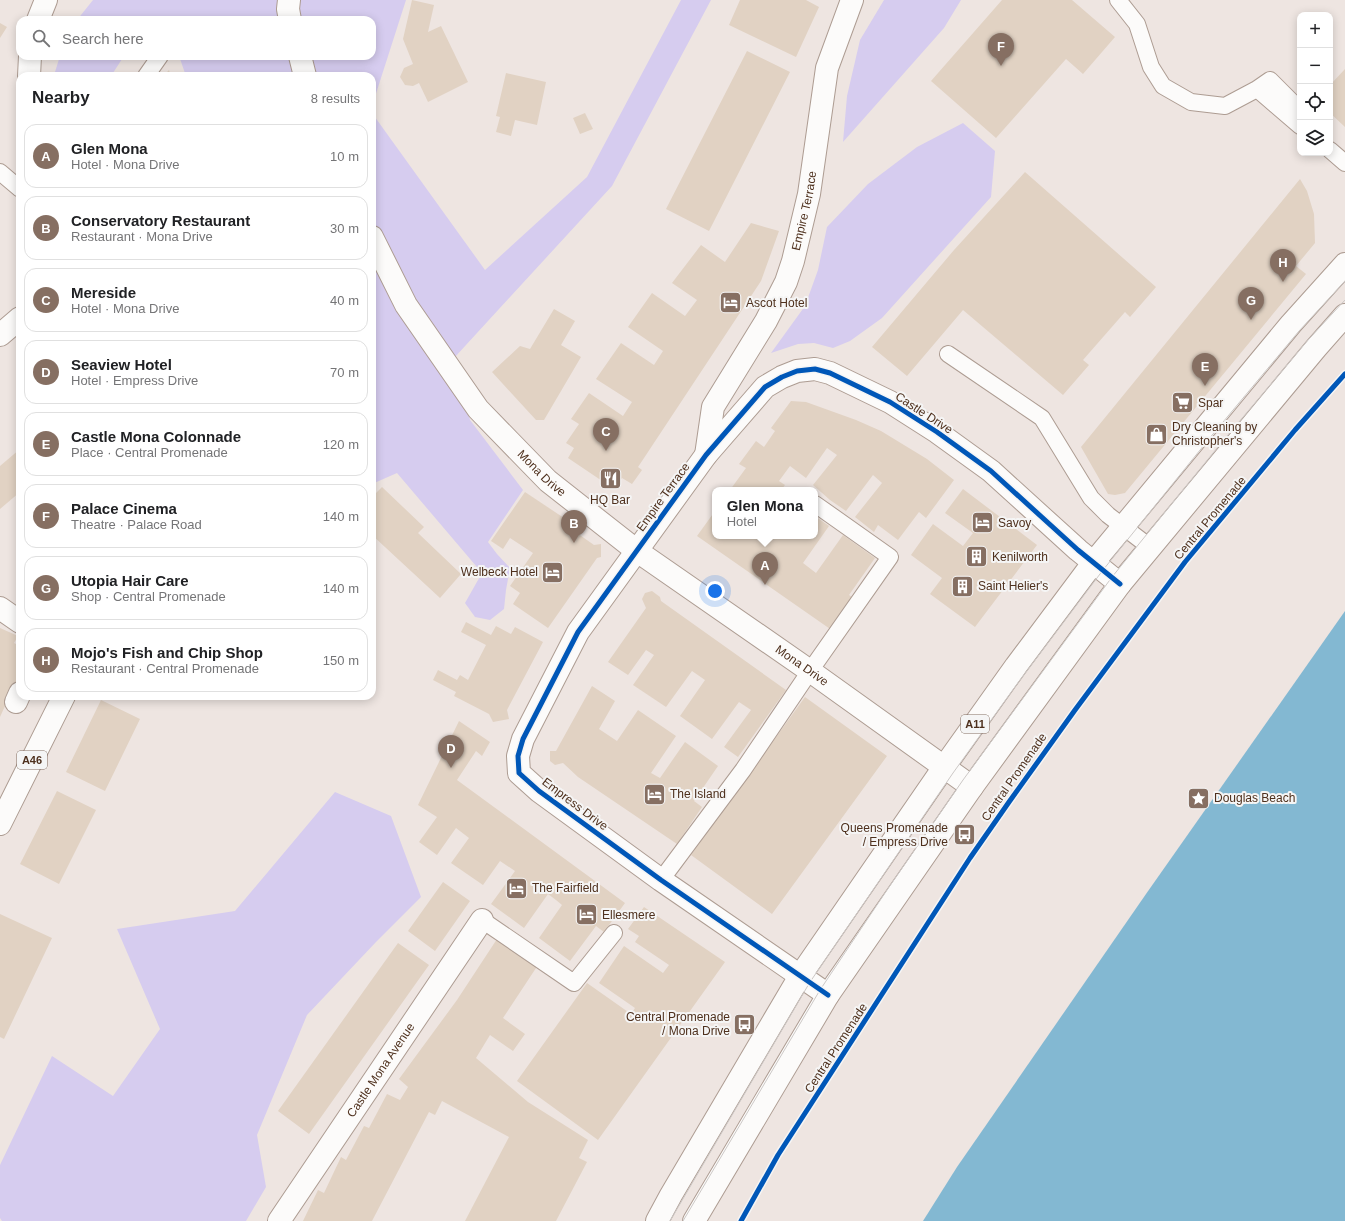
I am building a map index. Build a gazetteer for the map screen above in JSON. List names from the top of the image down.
{
  "streets": {
    "street": [
      "Empire Terrace",
      "Castle Drive",
      "Mona Drive",
      "A11",
      "A46",
      "Empress Drive",
      "Castle Mona Avenue"
    ],
    "cycle path": ["Central Promenade"]
  },
  "crossings": [
    ["Empire Terrace", "Castle Drive"],
    ["Empire Terrace", "Mona Drive"],
    ["Empire Terrace", "Empress Drive"],
    ["Castle Drive", "A11"],
    ["Mona Drive", "A11"],
    ["Mona Drive", "Empress Drive"],
    ["A11", "Empress Drive"]
  ],
  "places": {
    "hotel": [
      "Ascot Hotel",
      "Savoy",
      "Welbeck Hotel",
      "The Island",
      "The Fairfield",
      "Ellesmere"
    ],
    "supermarket": ["Spar"],
    "shop": ["Dry Cleaning by Christopher's"],
    "restaurant": ["HQ Bar"],
    "building": ["Kenilworth", "Saint Helier's"],
    "place": ["Douglas Beach"],
    "bus stop": ["Queens Promenade / Empress Drive", "Central Promenade / Mona Drive"]
  },
  "page": {
    "map_buttons": ["+", "−"],
    "search": "Search here",
    "pins": [
      "F",
      "H",
      "G",
      "E",
      "C",
      "B",
      "A",
      "D"
    ],
    "heading": ["Nearby", "8 results"],
    "list": [
      {
        "mark": "A",
        "name": "Glen Mona",
        "note": "Hotel · Mona Drive",
        "value": "10 m"
      },
      {
        "mark": "B",
        "name": "Conservatory Restaurant",
        "note": "Restaurant · Mona Drive",
        "value": "30 m"
      },
      {
        "mark": "C",
        "name": "Mereside",
        "note": "Hotel · Mona Drive",
        "value": "40 m"
      },
      {
        "mark": "D",
        "name": "Seaview Hotel",
        "note": "Hotel · Empress Drive",
        "value": "70 m"
      },
      {
        "mark": "E",
        "name": "Castle Mona Colonnade",
        "note": "Place · Central Promenade",
        "value": "120 m"
      },
      {
        "mark": "F",
        "name": "Palace Cinema",
        "note": "Theatre · Palace Road",
        "value": "140 m"
      },
      {
        "mark": "G",
        "name": "Utopia Hair Care",
        "note": "Shop · Central Promenade",
        "value": "140 m"
      },
      {
        "mark": "H",
        "name": "Mojo's Fish and Chip Shop",
        "note": "Restaurant · Central Promenade",
        "value": "150 m"
      }
    ],
    "popup": ["Glen Mona", "Hotel"]
  }
}
